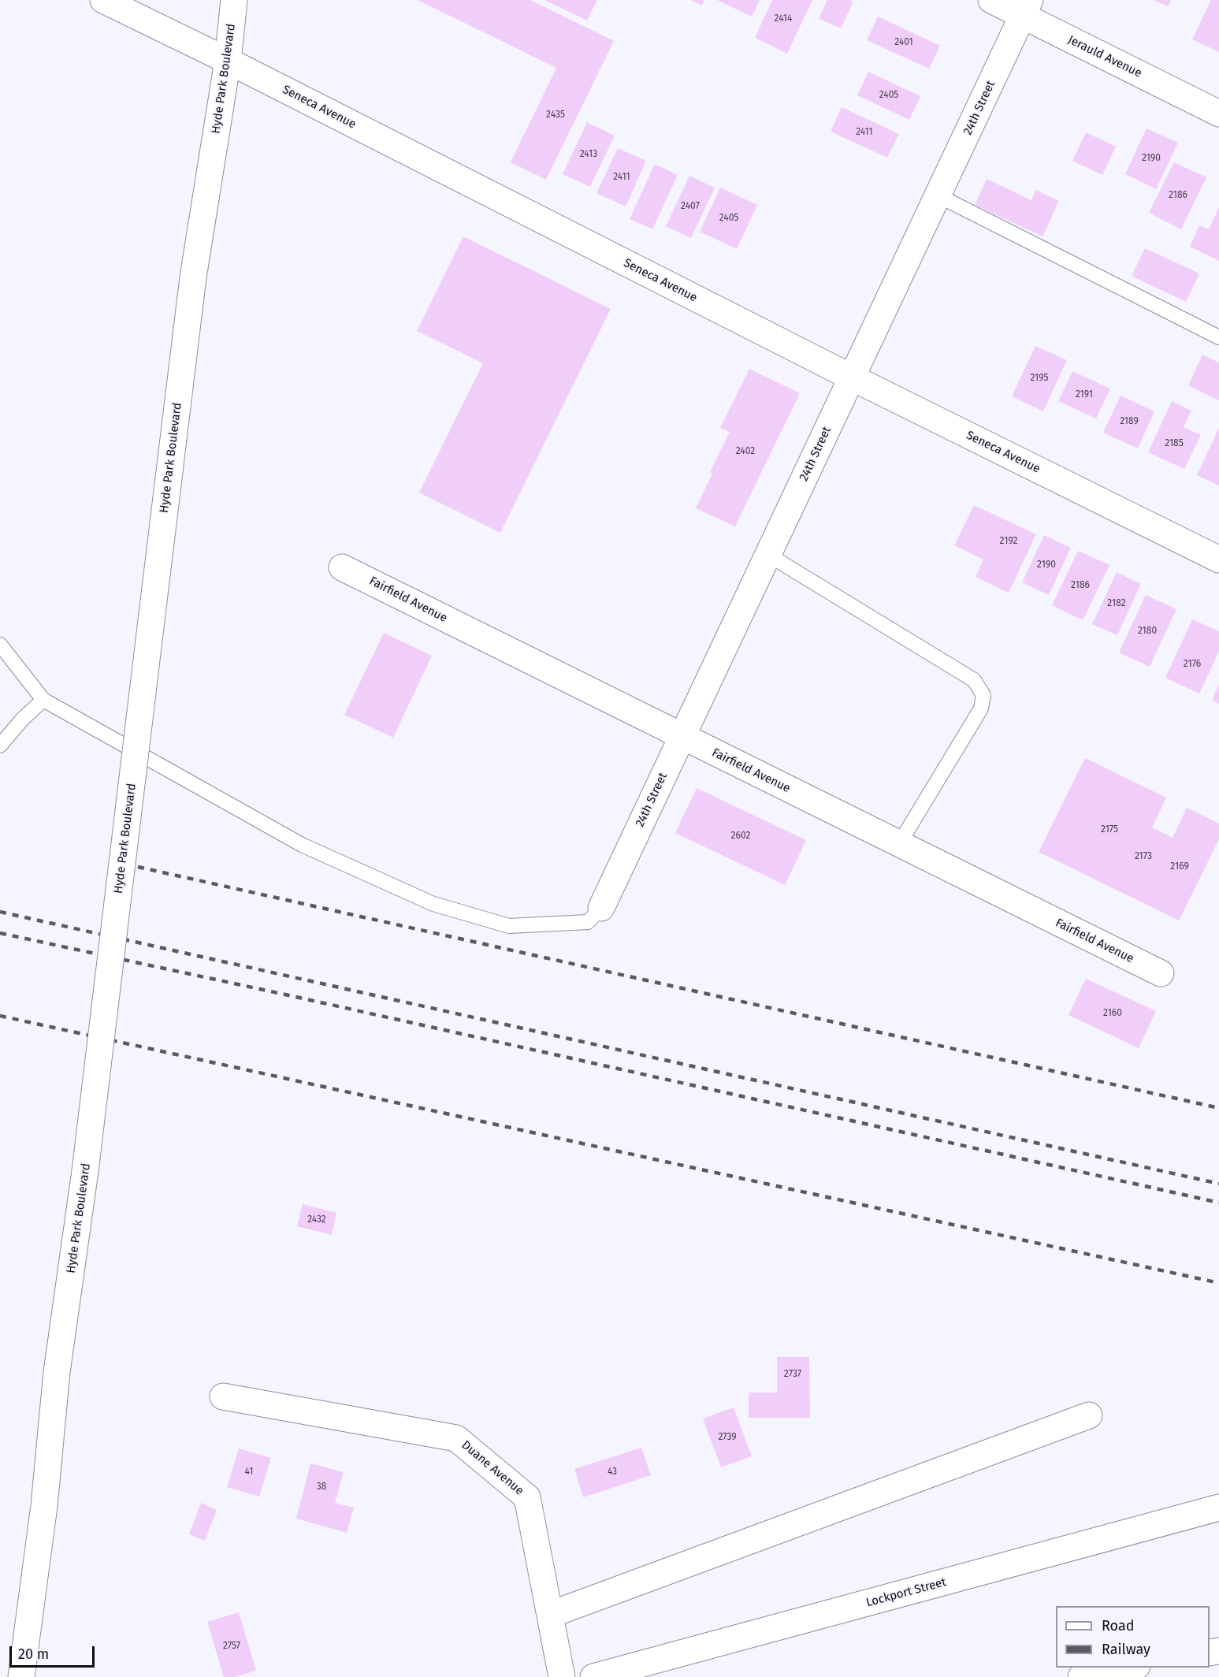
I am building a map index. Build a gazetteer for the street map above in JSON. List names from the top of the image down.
{
  "streets": {
    "street": [
      "Jerauld Avenue",
      "Hyde Park Boulevard",
      "Seneca Avenue",
      "24th Street",
      "Fairfield Avenue",
      "Duane Avenue",
      "Lockport Street"
    ]
  },
  "crossings": [
    ["Jerauld Avenue", "24th Street"],
    ["Hyde Park Boulevard", "Seneca Avenue"],
    ["Seneca Avenue", "24th Street"],
    ["24th Street", "Fairfield Avenue"]
  ],
  "house_numbers": [
    "2414",
    "2401",
    "2405",
    "2435",
    "2411",
    "2413",
    "2190",
    "2411",
    "2186",
    "2407",
    "2405",
    "2195",
    "2191",
    "2189",
    "2185",
    "2402",
    "2192",
    "2190",
    "2186",
    "2182",
    "2180",
    "2176",
    "2175",
    "2602",
    "2173",
    "2169",
    "2160",
    "2432",
    "2737",
    "2739",
    "41",
    "43",
    "38",
    "2757"
  ],
  "legend": ["Road", "Railway"],
  "scale_bar": "20 m"
}
